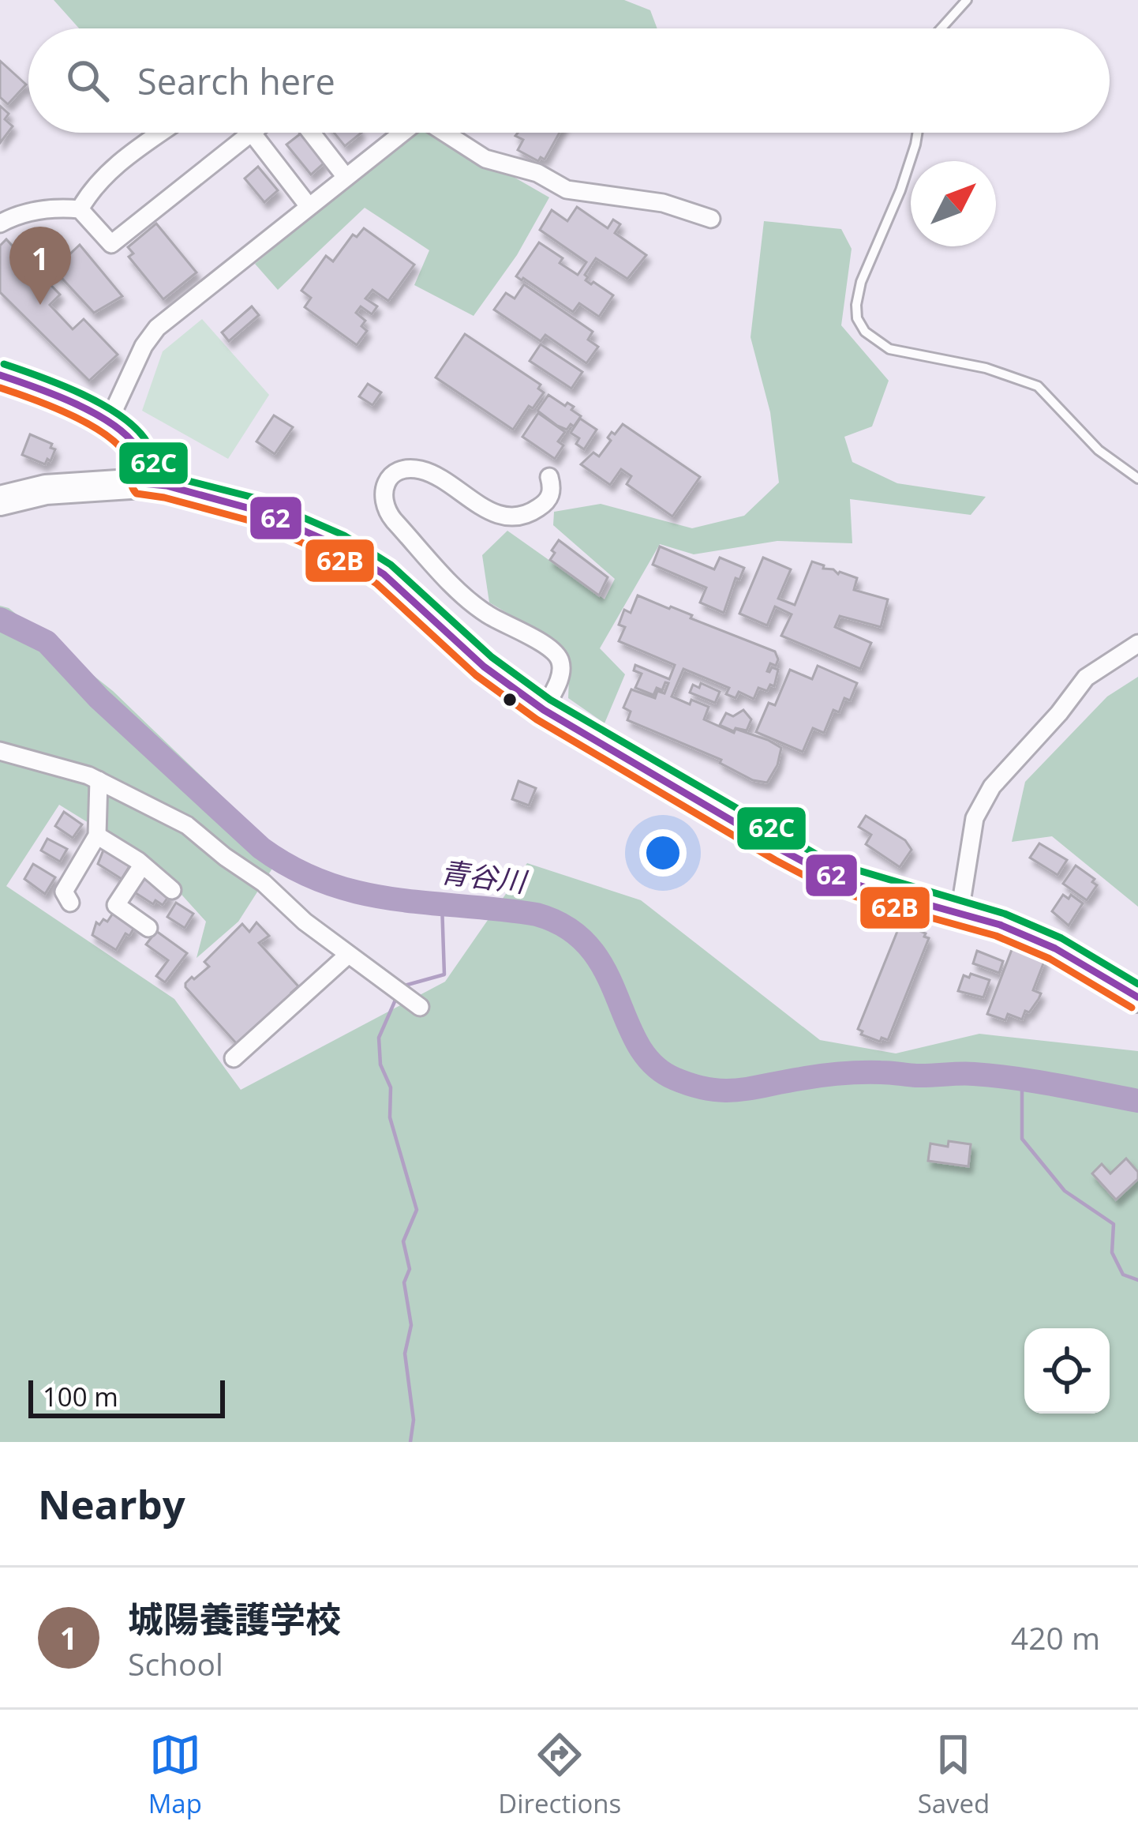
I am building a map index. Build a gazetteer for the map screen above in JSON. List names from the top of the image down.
{
  "water": ["青谷川"],
  "lines": ["transit line 62C", "transit line 62", "transit line 62B"],
  "scale_bar": "100 m",
  "north": "top right",
  "page": {
    "search": "Search here",
    "pins": "1",
    "scale": "100 m",
    "heading": "Nearby",
    "list": [
      {
        "mark": "1",
        "name": "城陽養護学校",
        "note": "School",
        "value": "420 m"
      }
    ],
    "nav": ["Map", "Directions", "Saved"]
  }
}
